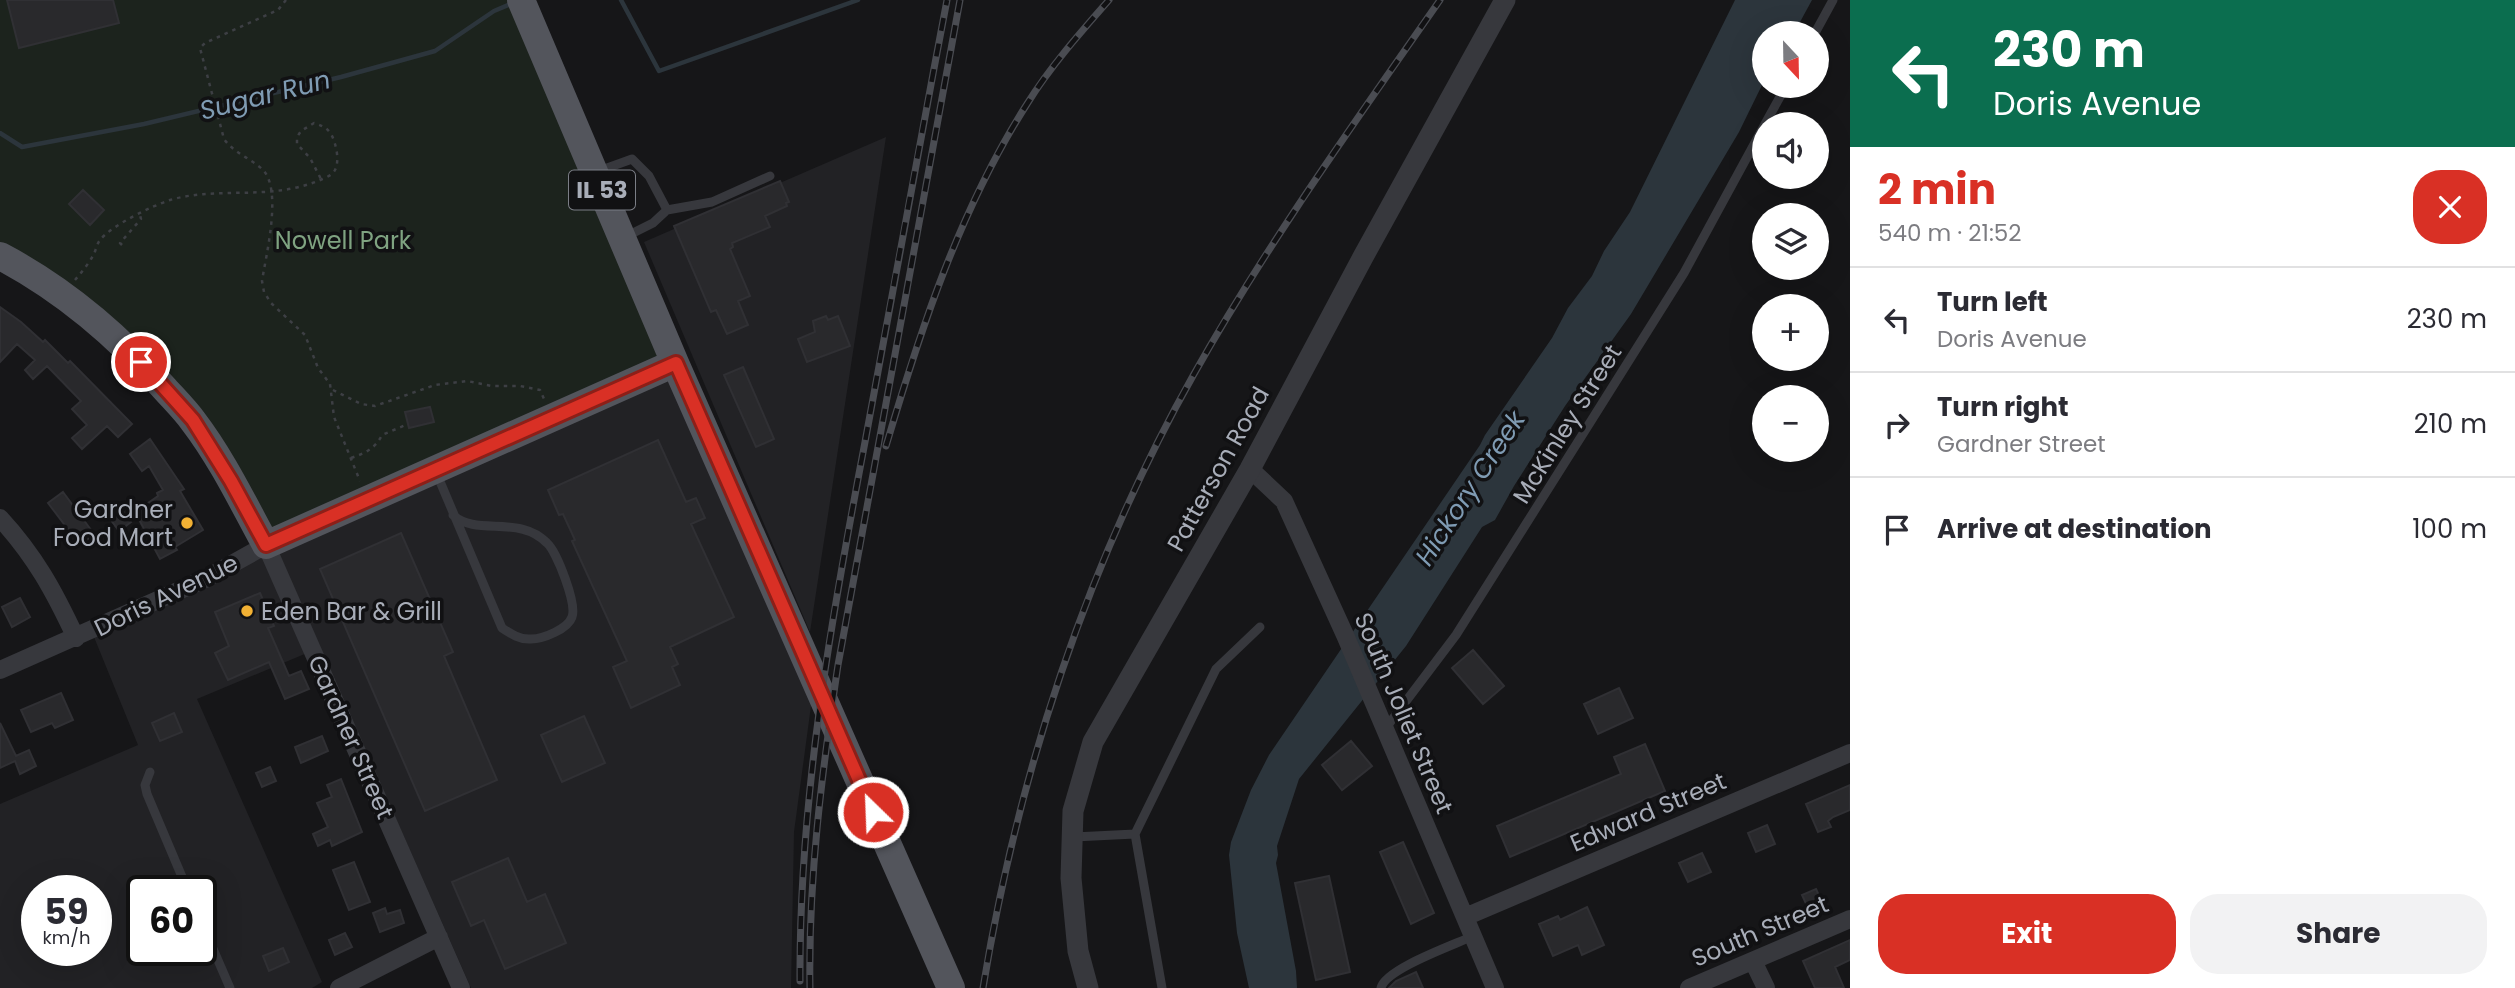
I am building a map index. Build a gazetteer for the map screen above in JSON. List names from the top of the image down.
{
  "streets": {
    "main road": ["IL 53", "Doris Avenue", "Gardner Street"],
    "street": [
      "Patterson Road",
      "South Joliet Street",
      "Edward Street",
      "South Street"
    ],
    "lane": ["McKinley Street"]
  },
  "crossings": [
    ["IL 53", "Doris Avenue"],
    ["McKinley Street", "South Joliet Street"],
    ["Patterson Road", "South Joliet Street"],
    ["Doris Avenue", "Gardner Street"],
    ["South Joliet Street", "Edward Street"]
  ],
  "water": ["Sugar Run", "Hickory Creek"],
  "parks": ["Nowell Park"],
  "places": ["Gardner Food Mart", "Eden Bar & Grill"],
  "north": "bottom",
  "page": {
    "turn": ["230 m", "Doris Avenue"],
    "map_buttons": ["+", "−"],
    "heading": ["2 min", "540 m · 21:52"],
    "list": [
      {
        "name": "Turn left",
        "note": "Doris Avenue",
        "value": "230 m"
      },
      {
        "name": "Turn right",
        "note": "Gardner Street",
        "value": "210 m"
      },
      {
        "name": "Arrive at destination",
        "value": "100 m"
      }
    ],
    "speed": "59 km/h",
    "limit": "60",
    "buttons": ["Exit", "Share"]
  }
}
